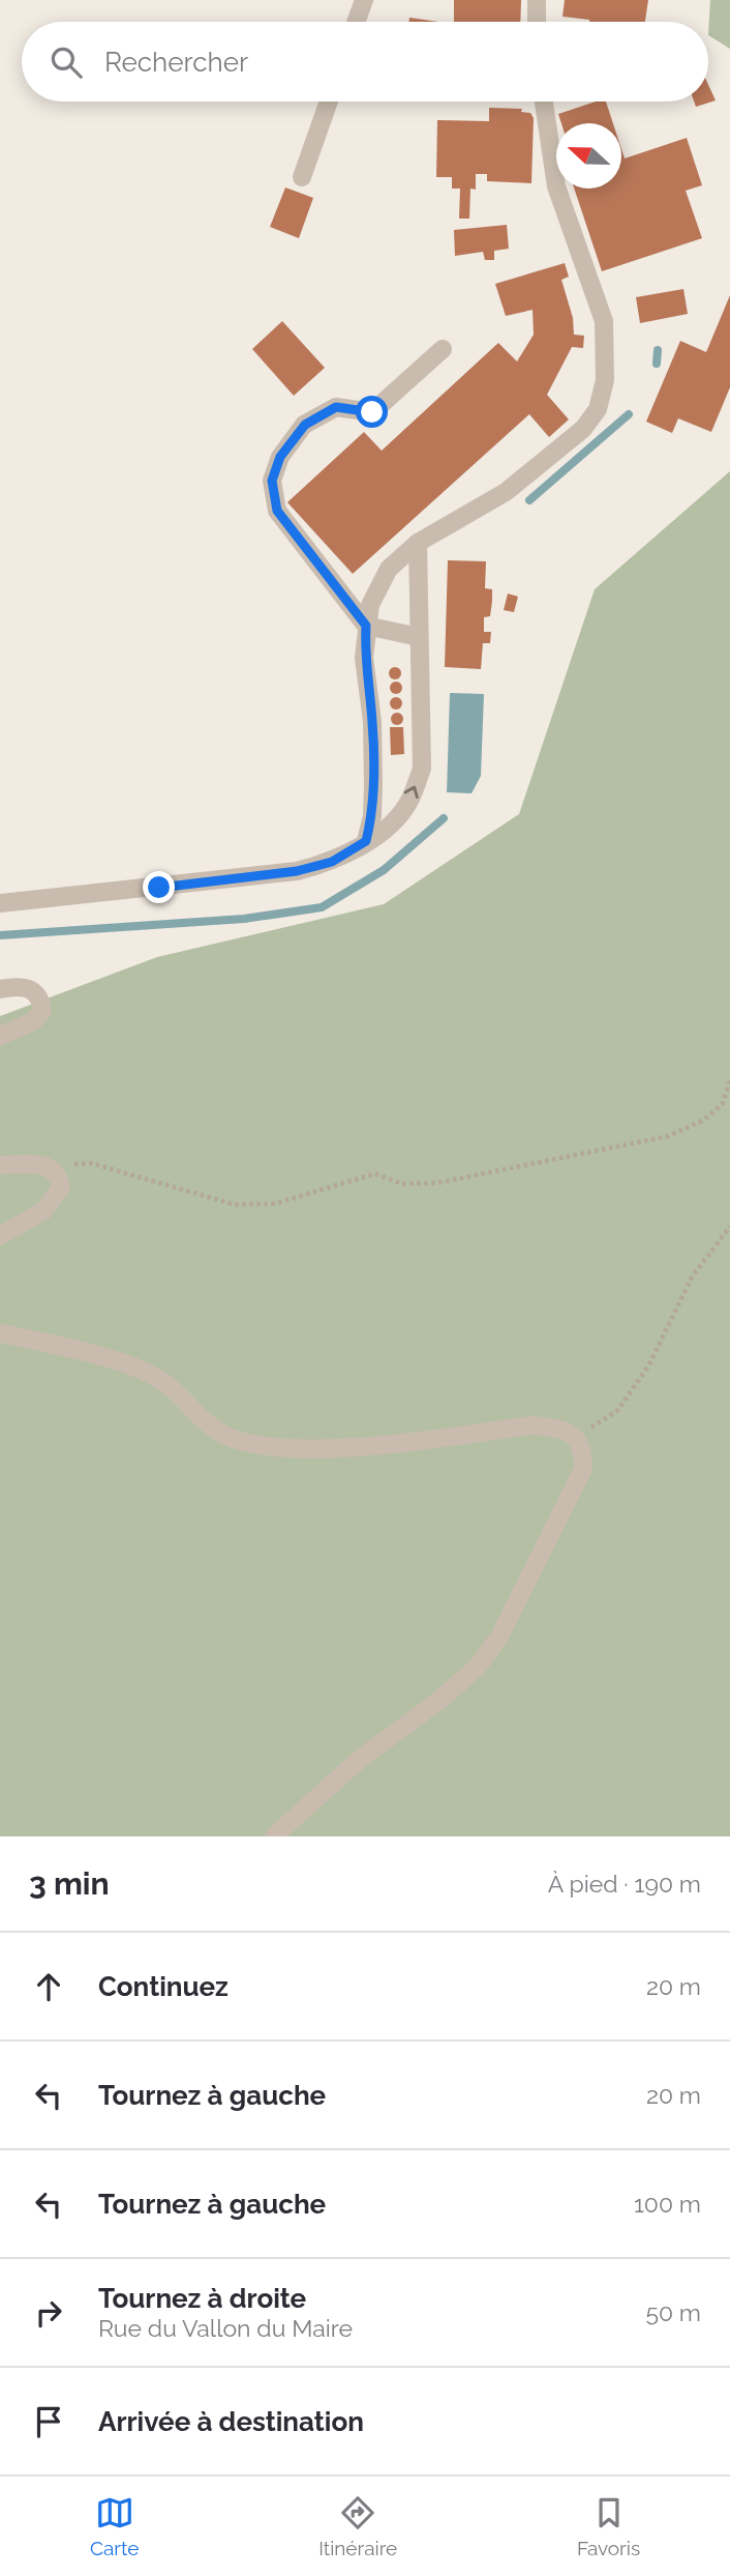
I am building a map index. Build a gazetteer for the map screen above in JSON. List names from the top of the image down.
{
  "north": "left",
  "page": {
    "search": "Rechercher",
    "heading": ["3 min", "À pied · 190 m"],
    "list": [
      ["Continuez", "20 m"],
      ["Tournez à gauche", "20 m"],
      ["Tournez à gauche", "100 m"],
      ["Tournez à droite", "Rue du Vallon du Maire", "50 m"],
      "Arrivée à destination"
    ],
    "nav": ["Carte", "Itinéraire", "Favoris"]
  }
}
